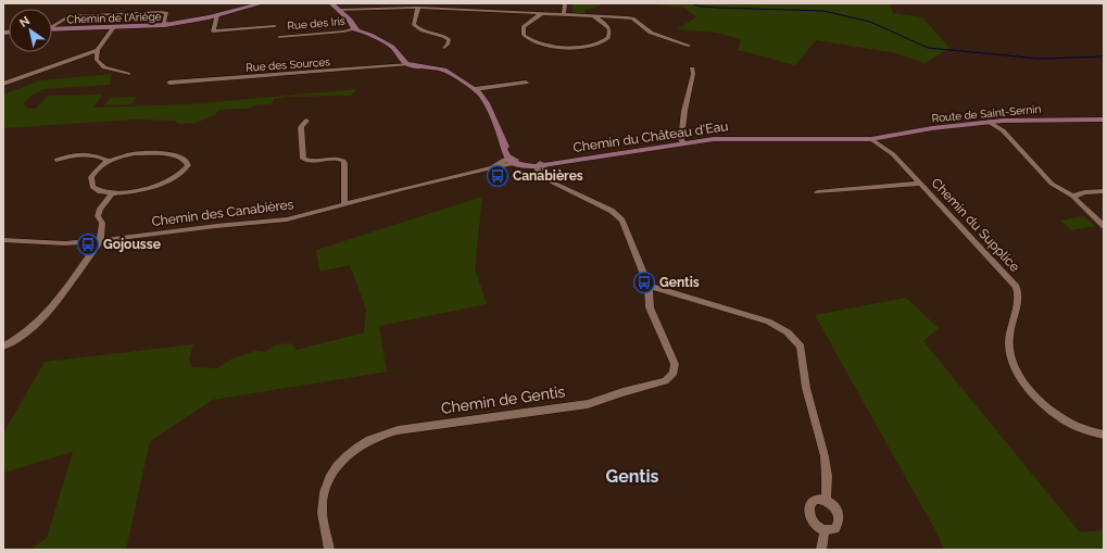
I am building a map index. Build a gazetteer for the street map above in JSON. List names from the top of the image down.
{
  "streets": {
    "street": [
      "Chemin de l'Ariège",
      "Rue des Iris",
      "Rue des Sources",
      "Route de Saint-Sernin",
      "Chemin du Château d'Eau",
      "Chemin des Canabières",
      "Chemin du Supplice",
      "Chemin de Gentis"
    ]
  },
  "crossings": [
    ["Route de Saint-Sernin", "Chemin du Château d'Eau"],
    ["Route de Saint-Sernin", "Chemin du Supplice"],
    ["Chemin du Château d'Eau", "Chemin des Canabières"],
    ["Chemin du Château d'Eau", "Chemin du Supplice"],
    ["Chemin du Château d'Eau", "Chemin de Gentis"]
  ],
  "districts": ["Gentis"],
  "places": {
    "bus stop": ["Canabières", "Gojousse", "Gentis"]
  },
  "north": "top left"
}
